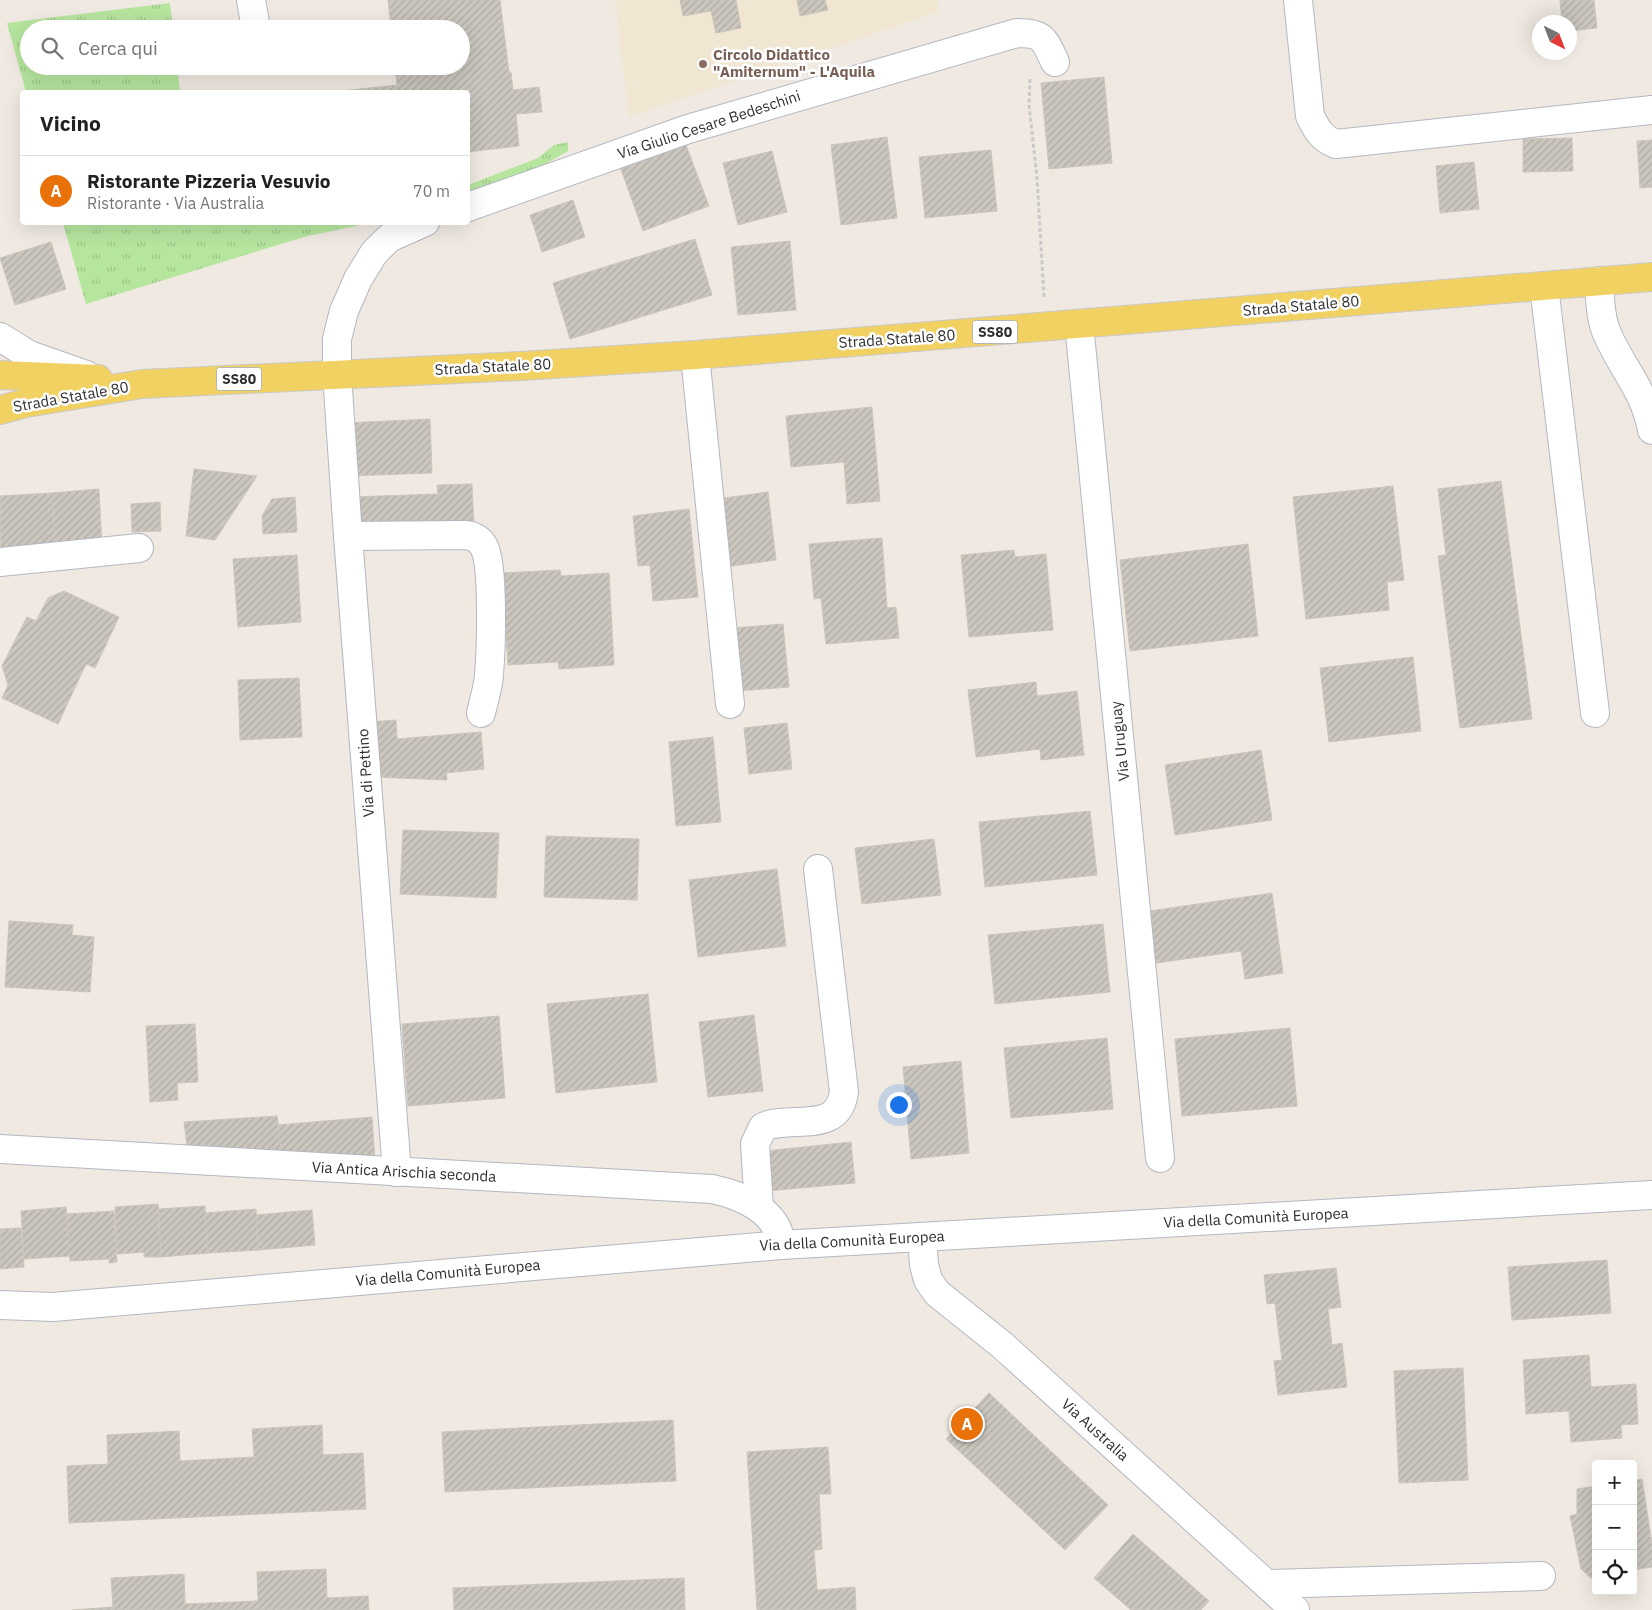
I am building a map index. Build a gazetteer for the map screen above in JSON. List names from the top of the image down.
{
  "streets": {
    "main road": ["Strada Statale 80", "SS80"],
    "street": [
      "Via Giulio Cesare Bedeschini",
      "Via Uruguay",
      "Via di Pettino",
      "Via Antica Arischia seconda",
      "Via della Comunità Europea",
      "Via Australia"
    ]
  },
  "crossings": [
    ["Strada Statale 80", "Via Uruguay"],
    ["Strada Statale 80", "Via di Pettino"],
    ["Via di Pettino", "Via Antica Arischia seconda"],
    ["Via Antica Arischia seconda", "Via della Comunità Europea"],
    ["Via della Comunità Europea", "Via Australia"]
  ],
  "places": ["Circolo Didattico \"Amiternum\" - L'Aquila"],
  "north": "bottom right",
  "page": {
    "search": "Cerca qui",
    "heading": "Vicino",
    "list": [
      {
        "mark": "A",
        "name": "Ristorante Pizzeria Vesuvio",
        "note": "Ristorante · Via Australia",
        "value": "70 m"
      }
    ],
    "pins": "A",
    "map_buttons": ["+", "−"]
  }
}
